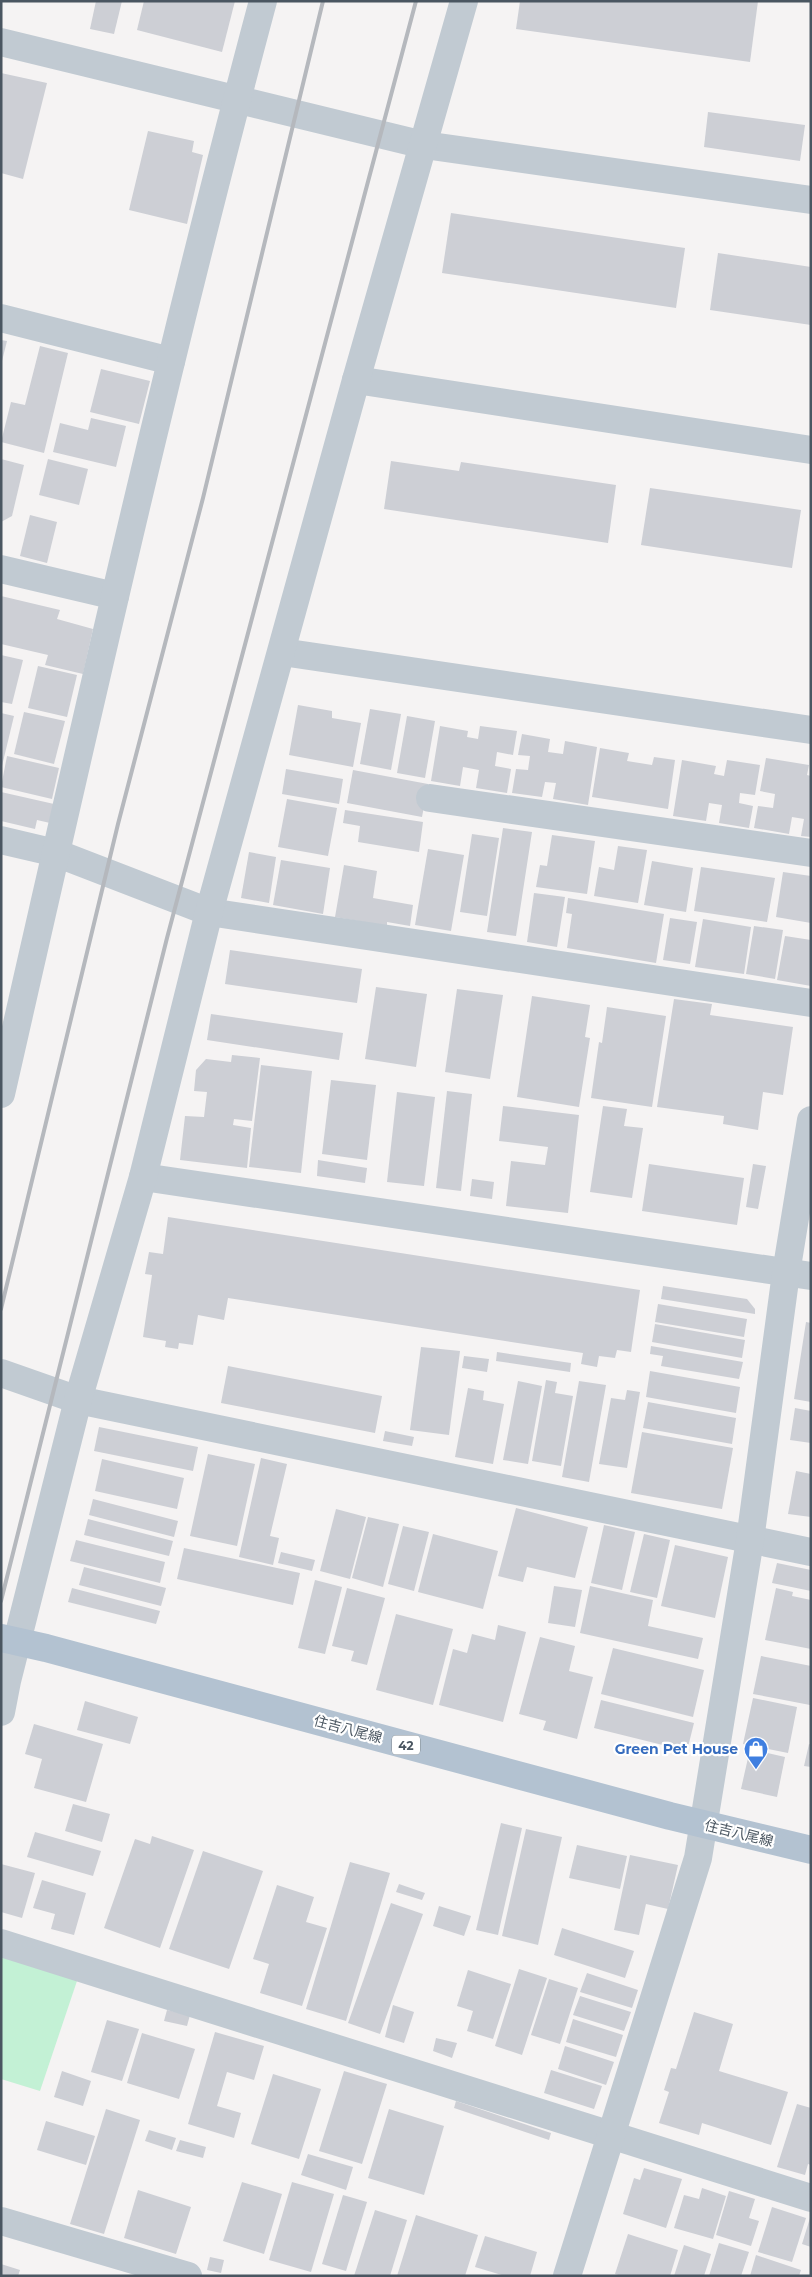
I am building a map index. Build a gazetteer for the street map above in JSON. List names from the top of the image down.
{
  "streets": {
    "main road": ["住吉八尾線", "42"]
  },
  "places": {
    "shop": ["Green Pet House"]
  }
}
